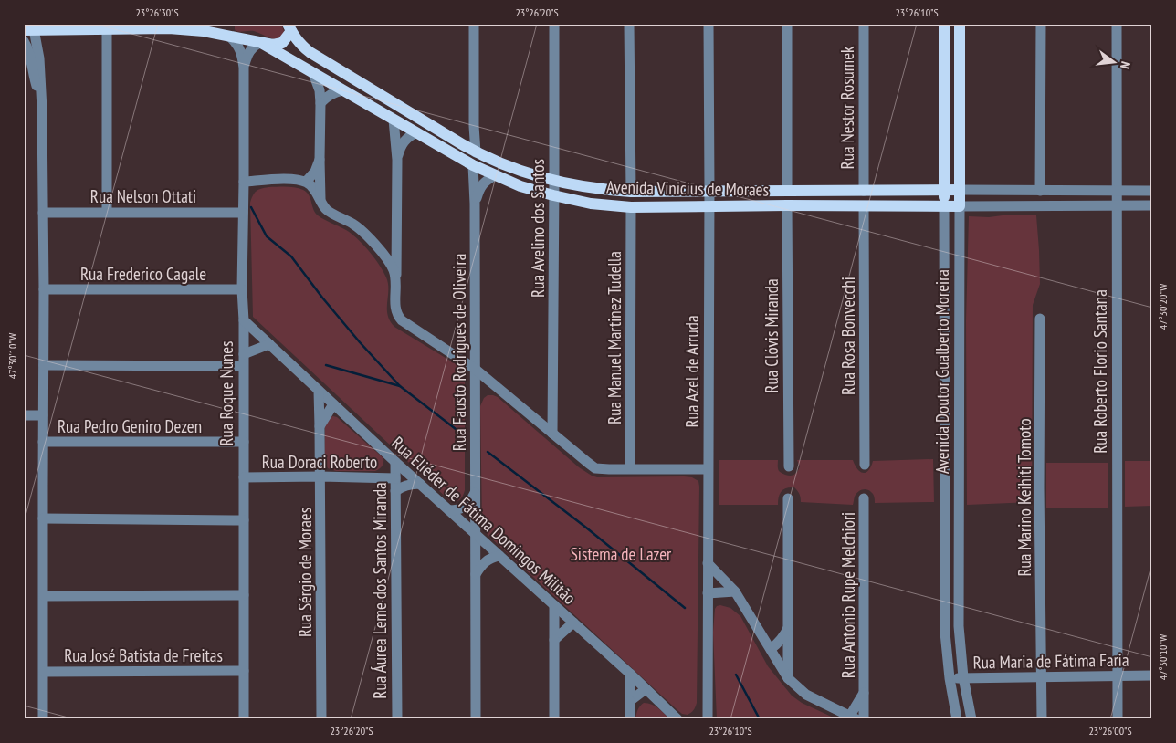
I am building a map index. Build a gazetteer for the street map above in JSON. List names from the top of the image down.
{
  "streets": {
    "main road": ["Avenida Vinicius de Moraes", "Avenida Doutor Gualberto Moreira", "Rua Roque Nunes"],
    "street": [
      "Rua Nestor Rosumek",
      "Rua Nelson Ottati",
      "Rua Avelino dos Santos",
      "Rua Frederico Cagale",
      "Rua Clóvis Miranda",
      "Rua Rosa Bonvecchi",
      "Rua Manuel Martinez Tudella",
      "Rua Fausto Rodrigues de Oliveira",
      "Rua Azel de Arruda",
      "Rua Roberto Florio Santana",
      "Rua Pedro Geniro Dezen",
      "Rua Doraci Roberto",
      "Rua Marino Keihiti Tomoto",
      "Rua Eliéder de Fátima Domingos Militão",
      "Rua Sérgio de Moraes",
      "Rua Áurea Leme dos Santos Miranda",
      "Rua Antonio Rupe Melchiori",
      "Rua José Batista de Freitas",
      "Rua Maria de Fátima Faria"
    ]
  },
  "crossings": [
    ["Rua Nestor Rosumek", "Avenida Vinicius de Moraes"],
    ["Avenida Vinicius de Moraes", "Rua Avelino dos Santos"],
    ["Avenida Vinicius de Moraes", "Rua Clóvis Miranda"],
    ["Avenida Vinicius de Moraes", "Rua Rosa Bonvecchi"],
    ["Avenida Vinicius de Moraes", "Rua Manuel Martinez Tudella"],
    ["Avenida Vinicius de Moraes", "Rua Fausto Rodrigues de Oliveira"],
    ["Avenida Vinicius de Moraes", "Rua Azel de Arruda"],
    ["Avenida Vinicius de Moraes", "Avenida Doutor Gualberto Moreira"],
    ["Avenida Vinicius de Moraes", "Rua Roberto Florio Santana"],
    ["Avenida Vinicius de Moraes", "Rua Roque Nunes"],
    ["Rua Nelson Ottati", "Rua Roque Nunes"],
    ["Rua Frederico Cagale", "Rua Roque Nunes"],
    ["Rua Fausto Rodrigues de Oliveira", "Rua Eliéder de Fátima Domingos Militão"],
    ["Avenida Doutor Gualberto Moreira", "Rua Maria de Fátima Faria"],
    ["Rua Roberto Florio Santana", "Rua Maria de Fátima Faria"],
    ["Rua Roque Nunes", "Rua Pedro Geniro Dezen"],
    ["Rua Roque Nunes", "Rua Doraci Roberto"],
    ["Rua Roque Nunes", "Rua Eliéder de Fátima Domingos Militão"],
    ["Rua Roque Nunes", "Rua José Batista de Freitas"],
    ["Rua Doraci Roberto", "Rua Sérgio de Moraes"],
    ["Rua Doraci Roberto", "Rua Áurea Leme dos Santos Miranda"],
    ["Rua Marino Keihiti Tomoto", "Rua Maria de Fátima Faria"],
    ["Rua Eliéder de Fátima Domingos Militão", "Rua Sérgio de Moraes"],
    ["Rua Eliéder de Fátima Domingos Militão", "Rua Áurea Leme dos Santos Miranda"]
  ],
  "parks": ["Sistema de Lazer"],
  "north": "right",
  "coordinates": [
    "23°26'30\"S",
    "23°26'20\"S",
    "23°26'10\"S",
    "47°30'20\"W",
    "47°30'10\"W",
    "23°26'00\"S"
  ]
}
